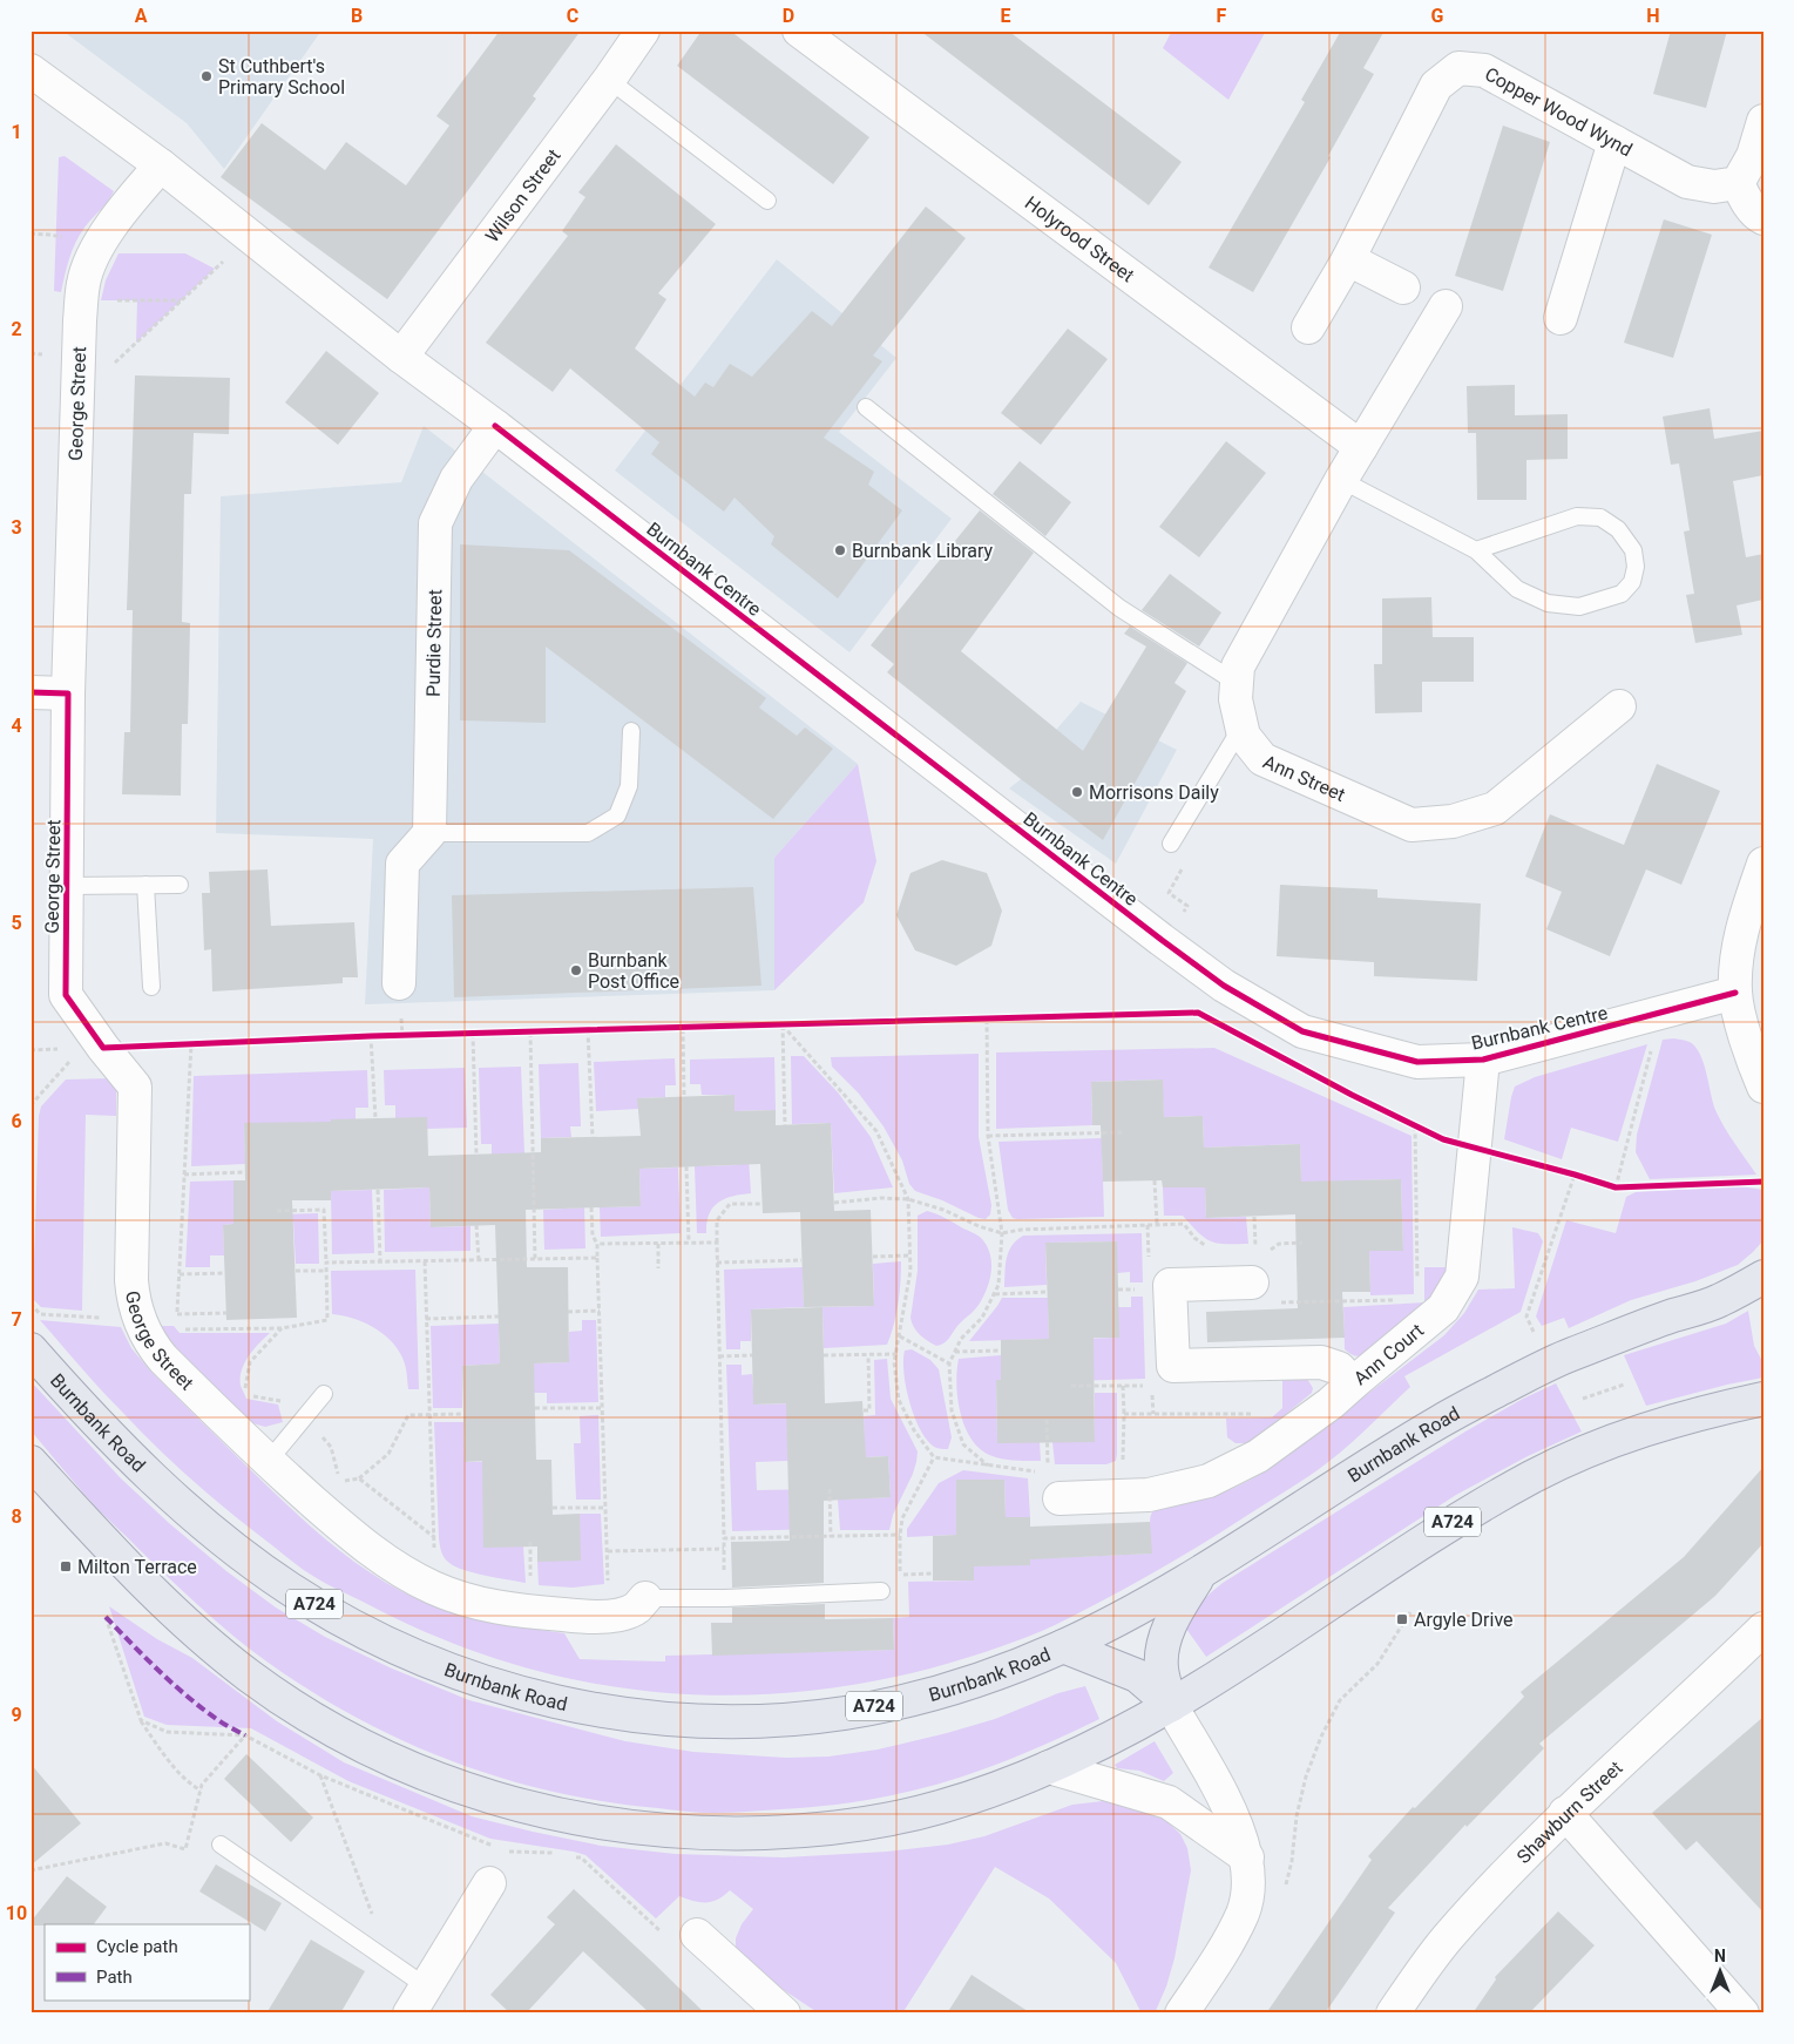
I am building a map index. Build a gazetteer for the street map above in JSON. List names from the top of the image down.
{
  "streets": {
    "main road": ["Burnbank Road", "A724"],
    "street": [
      "Copper Wood Wynd",
      "Wilson Street",
      "Holyrood Street",
      "George Street",
      "Burnbank Centre",
      "Purdie Street",
      "Ann Street",
      "Ann Court",
      "Shawburn Street"
    ]
  },
  "crossings": [
    ["Holyrood Street", "Ann Street"],
    ["Burnbank Centre", "Purdie Street"],
    ["Burnbank Centre", "Ann Court"],
    ["Burnbank Road", "A724"]
  ],
  "places": {
    "other": [
      "St Cuthbert's Primary School",
      "Burnbank Library",
      "Morrisons Daily",
      "Burnbank Post Office"
    ],
    "transit": ["Milton Terrace", "Argyle Drive"]
  },
  "legend": ["Cycle path", "Path"],
  "north": "top",
  "grid": {
    "columns": [
      "A",
      "B",
      "C",
      "D",
      "E",
      "F",
      "G",
      "H"
    ],
    "rows": [
      "1",
      "2",
      "3",
      "4",
      "5",
      "6",
      "7",
      "8",
      "9",
      "10"
    ]
  }
}
